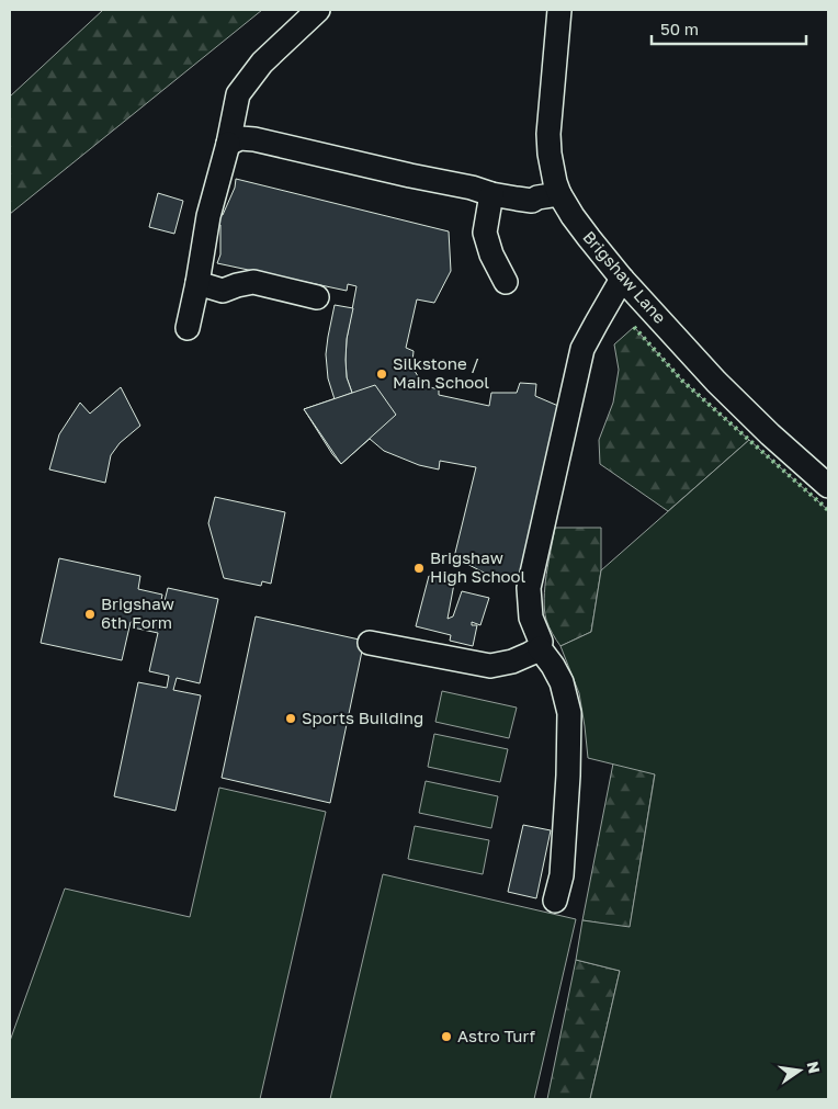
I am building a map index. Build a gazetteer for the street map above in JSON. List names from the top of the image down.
{
  "streets": {
    "street": ["Brigshaw Lane"]
  },
  "places": [
    "Silkstone / Main School",
    "Brigshaw High School",
    "Brigshaw 6th Form",
    "Sports Building",
    "Astro Turf"
  ],
  "scale_bar": "50 m",
  "north": "right"
}
